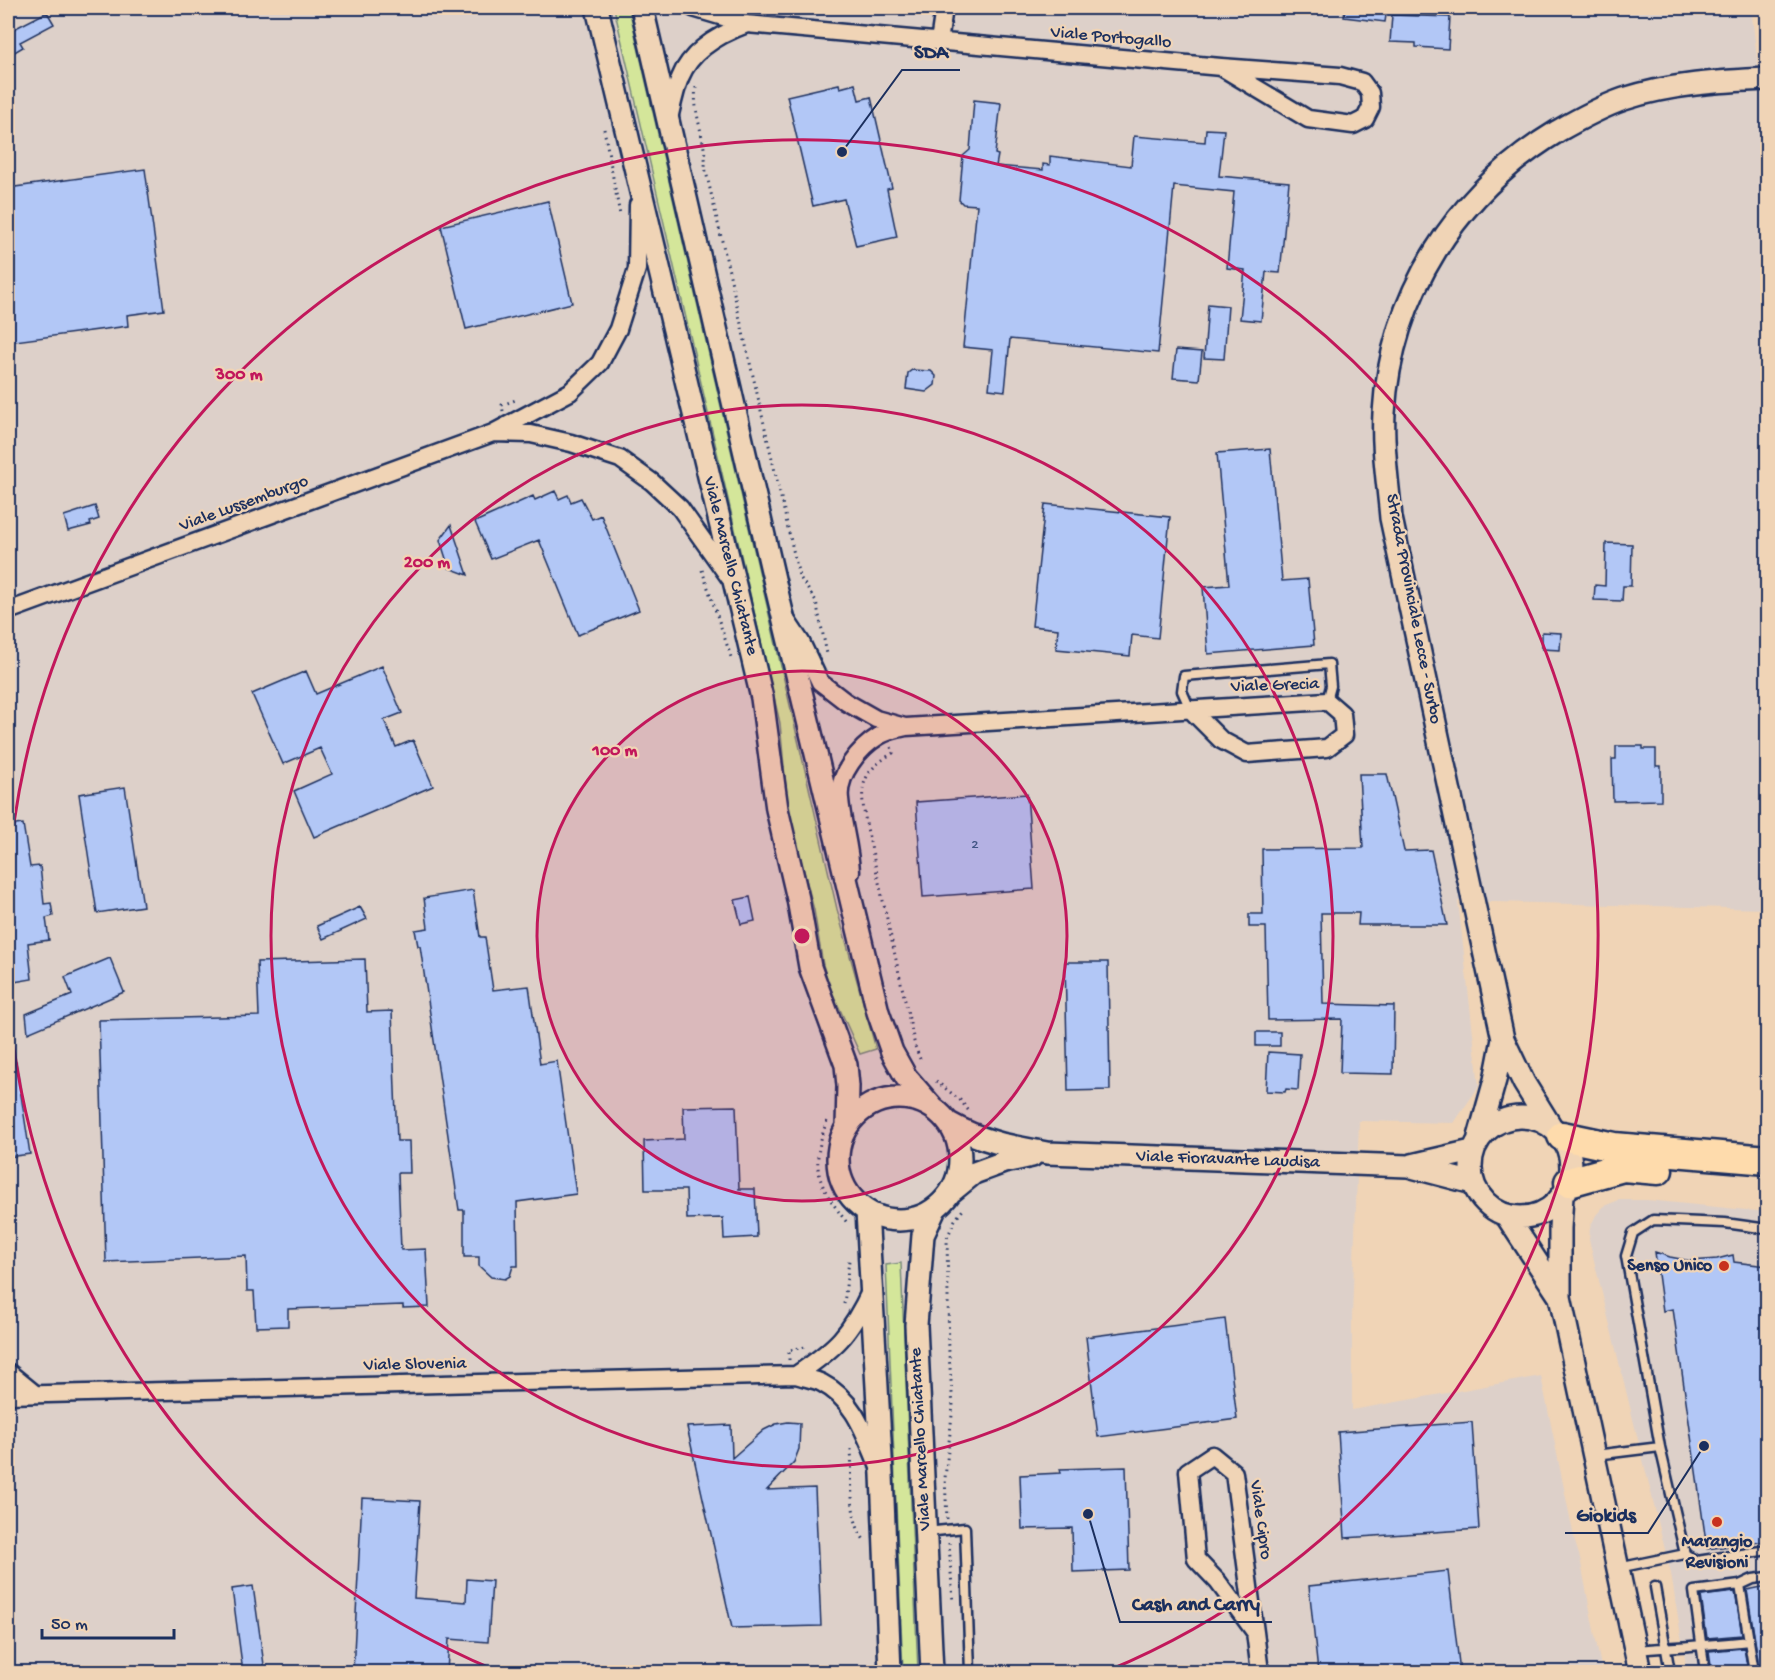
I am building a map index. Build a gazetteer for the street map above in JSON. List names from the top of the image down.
{
  "streets": {
    "street": [
      "Viale Portogallo",
      "Viale Lussemburgo",
      "Viale Marcello Chiatante",
      "Strada Provinciale Lecce - Surbo",
      "Viale Grecia",
      "Viale Fioravante Laudisa",
      "Viale Slovenia",
      "Viale Cipro"
    ]
  },
  "crossings": [
    ["Viale Portogallo", "Viale Marcello Chiatante"],
    ["Viale Lussemburgo", "Viale Marcello Chiatante"],
    ["Viale Marcello Chiatante", "Viale Grecia"],
    ["Viale Marcello Chiatante", "Viale Fioravante Laudisa"],
    ["Strada Provinciale Lecce - Surbo", "Viale Fioravante Laudisa"]
  ],
  "places": [
    "SDA",
    "Senso Unico",
    "Giokids",
    "Cash and Carry",
    "Marangio Revisioni"
  ],
  "house_numbers": ["2"],
  "scale_bar": "50 m",
  "rings": ["300 m", "200 m", "100 m"]
}
